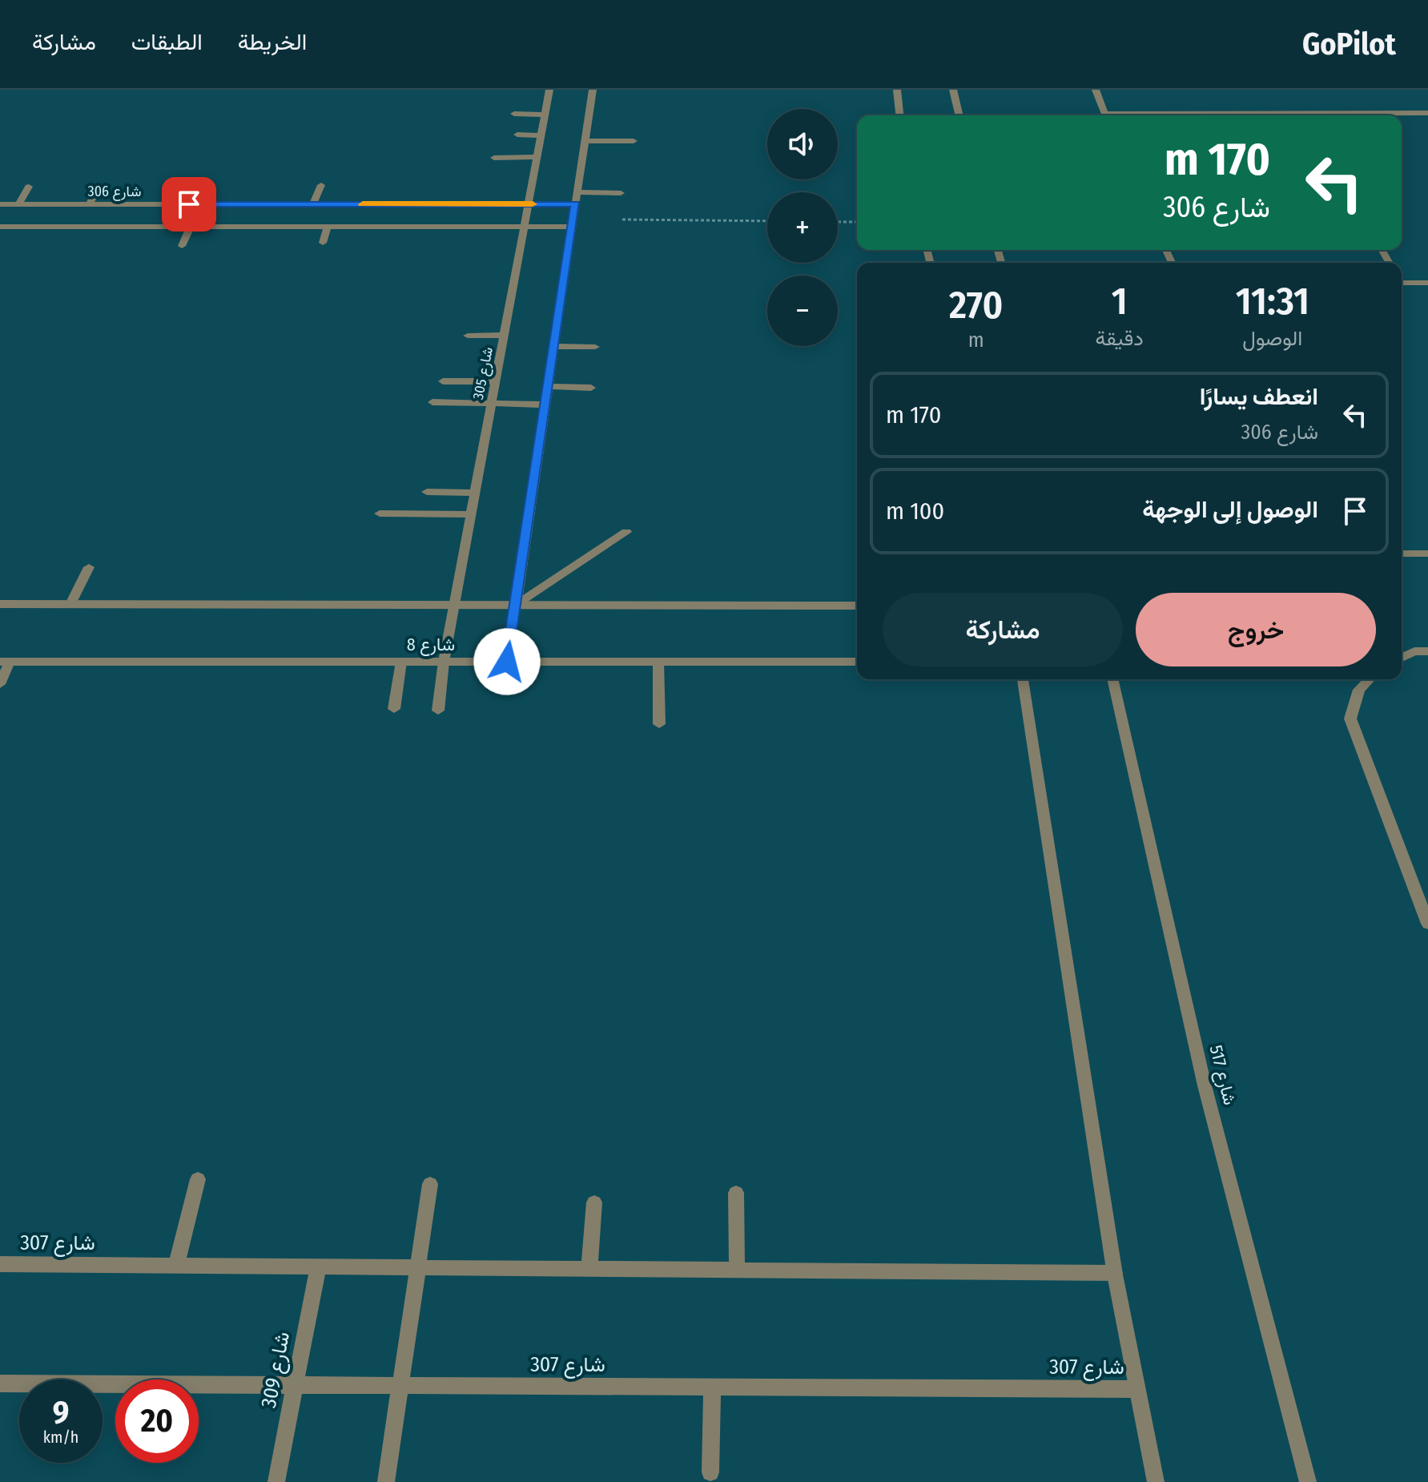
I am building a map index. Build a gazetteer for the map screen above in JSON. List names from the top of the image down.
{
  "streets": {
    "street": [
      "شارع 306",
      "شارع 305",
      "شارع 8",
      "شارع 517",
      "شارع 307",
      "شارع 309"
    ]
  },
  "crossings": [
    ["شارع 306", "شارع 305"],
    ["شارع 305", "شارع 8"],
    ["شارع 307", "شارع 309"]
  ],
  "page": {
    "header": "GoPilot",
    "nav": ["الخريطة", "الطبقات", "مشاركة"],
    "map_buttons": ["+", "−"],
    "turn": ["170 m", "شارع 306"],
    "eta": [
      "11:31",
      "الوصول",
      "1",
      "دقيقة",
      "270",
      "m"
    ],
    "list": [
      {
        "name": "انعطف يسارًا",
        "note": "شارع 306",
        "value": "170 m"
      },
      {
        "name": "الوصول إلى الوجهة",
        "value": "100 m"
      }
    ],
    "buttons": ["خروج", "مشاركة"],
    "speed": "9 km/h",
    "limit": "20"
  }
}
